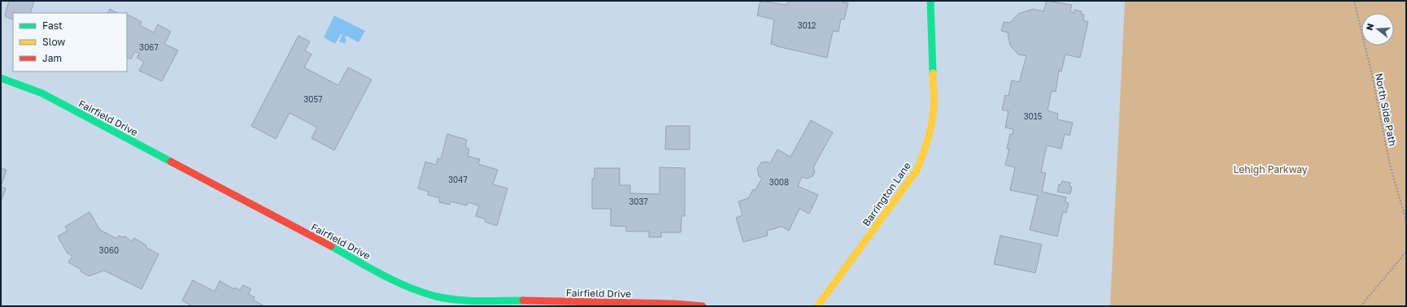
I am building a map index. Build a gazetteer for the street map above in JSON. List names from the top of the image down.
{
  "streets": {
    "street": ["Fairfield Drive", "Barrington Lane"],
    "path": ["North Side Path"]
  },
  "parks": ["Lehigh Parkway"],
  "house_numbers": [
    "3012",
    "3067",
    "3057",
    "3015",
    "3047",
    "3008",
    "3037",
    "3060"
  ],
  "legend": ["Fast", "Slow", "Jam"],
  "north": "left"
}
